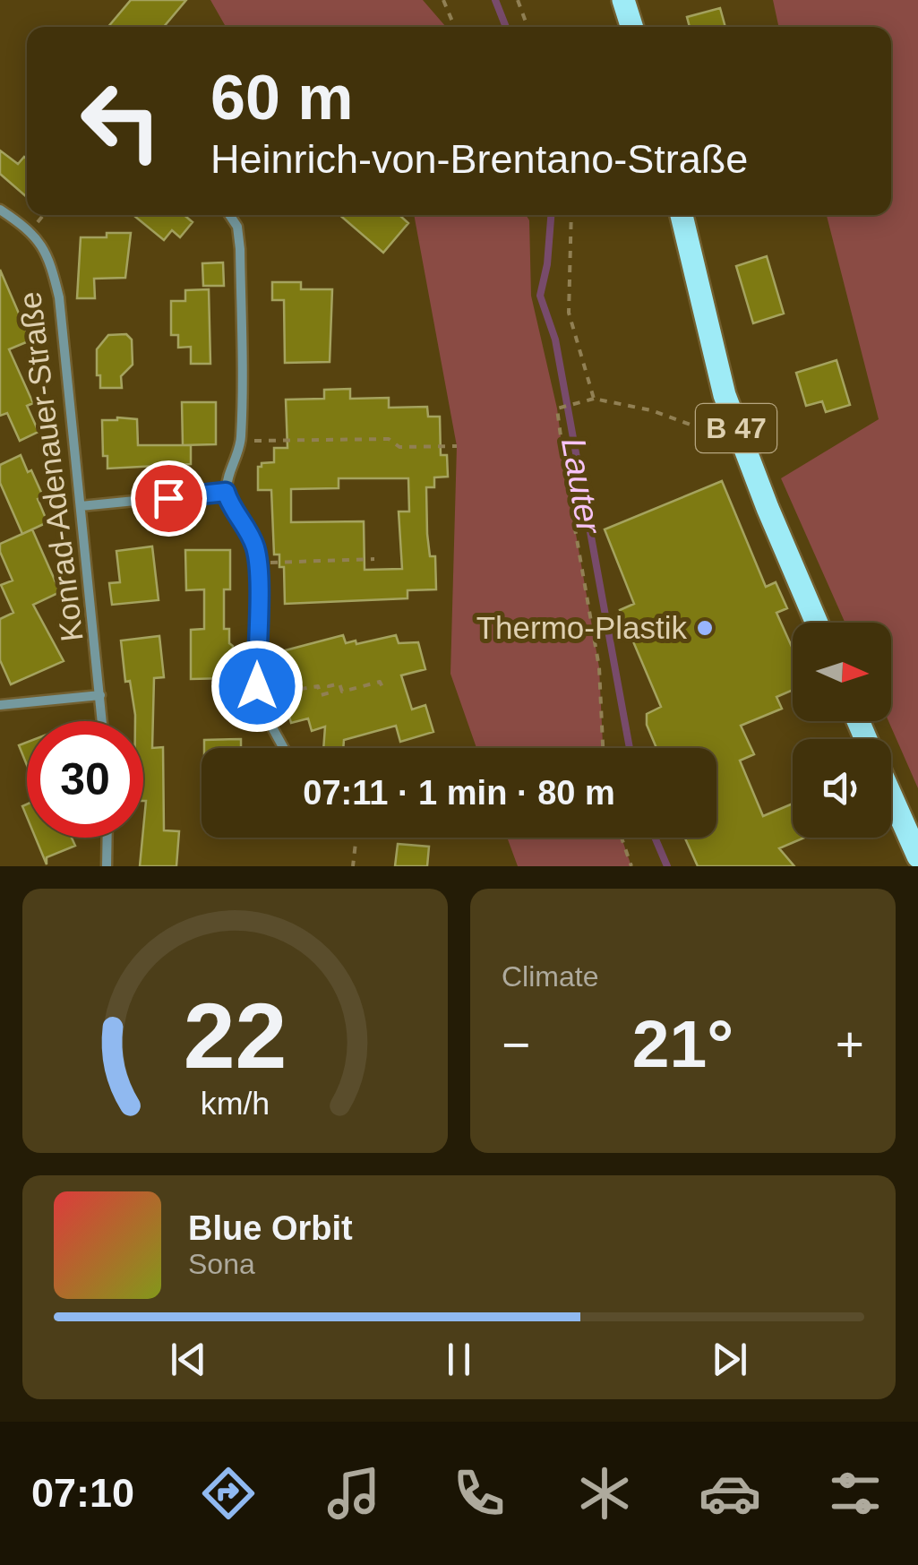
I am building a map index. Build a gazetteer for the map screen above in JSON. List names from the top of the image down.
{
  "streets": {
    "main road": ["B 47"],
    "street": ["Konrad-Adenauer-Straße"]
  },
  "water": ["Lauter"],
  "places": ["Thermo-Plastik"],
  "north": "right",
  "page": {
    "turn": ["60 m", "Heinrich-von-Brentano-Straße"],
    "limit": "30",
    "trip": "07:11 · 1 min · 80 m",
    "tile": "Climate",
    "heat": ["−", "21°", "+"],
    "song": ["Blue Orbit", "Sona"],
    "tabs": "07:10",
    "gauge": ["22", "km/h"]
  }
}
